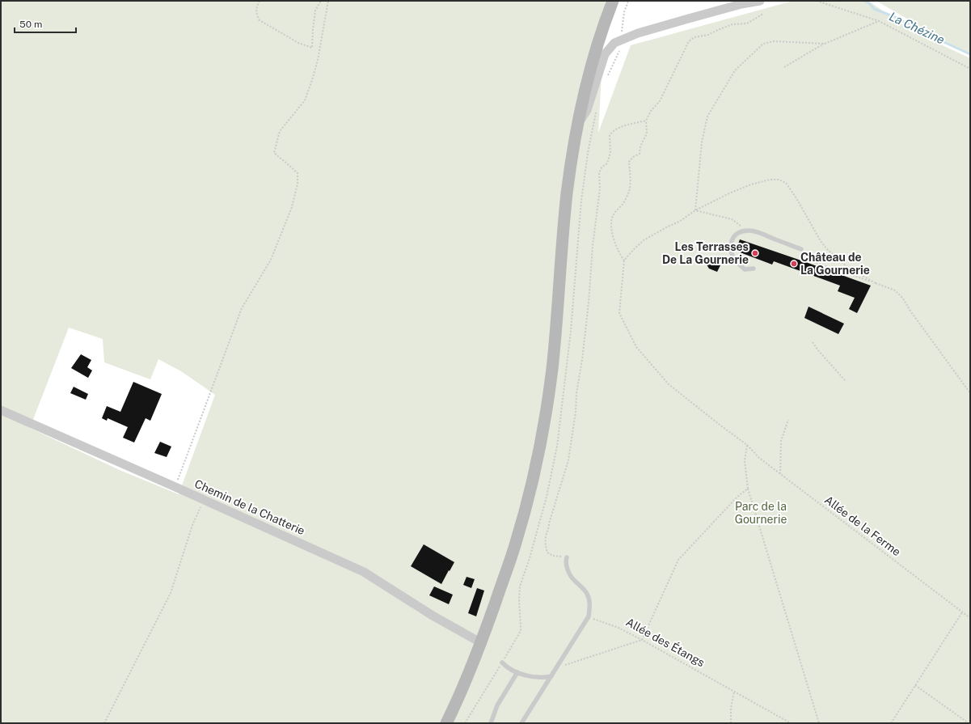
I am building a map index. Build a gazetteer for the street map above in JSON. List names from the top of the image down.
{
  "streets": {
    "street": ["Chemin de la Chatterie"],
    "path": ["Allée de la Ferme", "Allée des Étangs"]
  },
  "water": ["La Chézine"],
  "parks": ["Parc de la Gournerie"],
  "places": ["Les Terrasses De La Gournerie", "Château de La Gournerie"],
  "scale_bar": "50 m"
}
